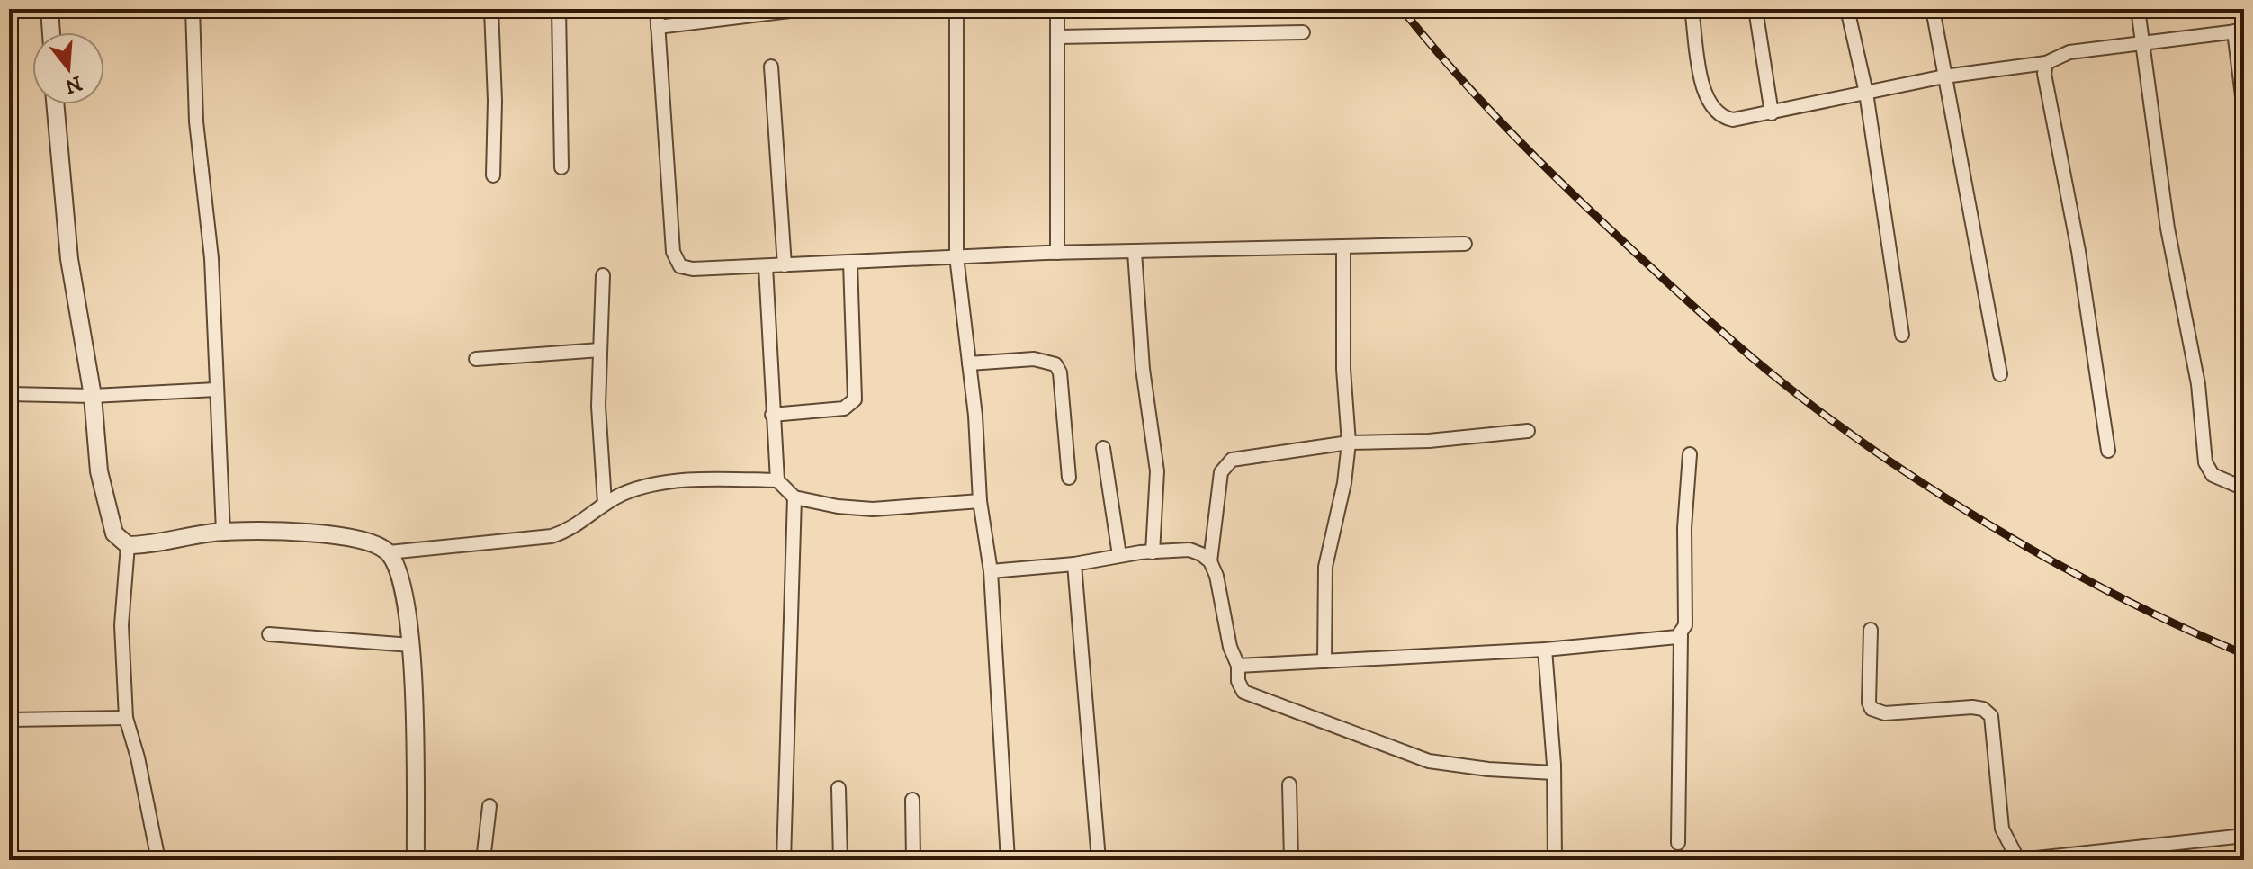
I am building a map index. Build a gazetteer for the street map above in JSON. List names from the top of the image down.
{
  "north": "bottom"
}
